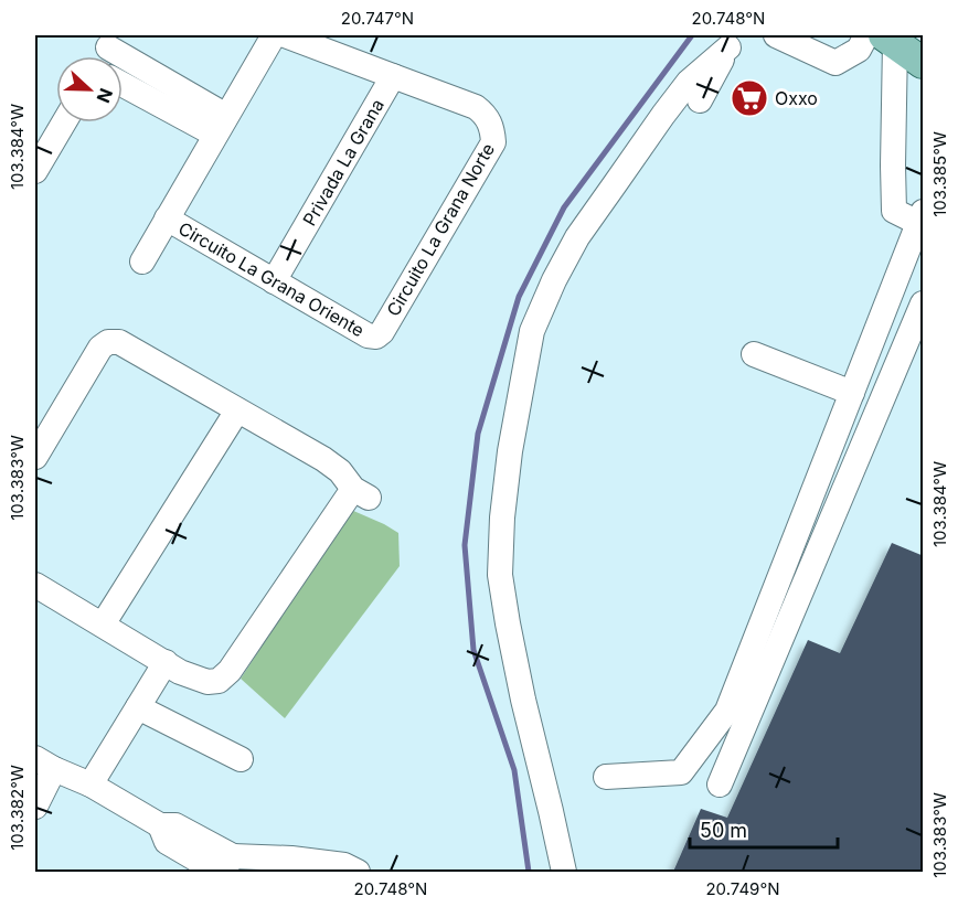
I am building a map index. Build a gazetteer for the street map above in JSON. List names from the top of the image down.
{
  "streets": {
    "street": ["Privada La Grana", "Circuito La Grana Norte", "Circuito La Grana Oriente"]
  },
  "crossings": [
    ["Privada La Grana", "Circuito La Grana Norte"],
    ["Privada La Grana", "Circuito La Grana Oriente"],
    ["Circuito La Grana Norte", "Circuito La Grana Oriente"]
  ],
  "places": {
    "supermarket": ["Oxxo"]
  },
  "scale_bar": "50 m",
  "north": "right",
  "coordinates": [
    "20.747°N",
    "20.748°N",
    "103.384°W",
    "103.385°W",
    "103.383°W",
    "103.382°W",
    "20.749°N"
  ]
}
